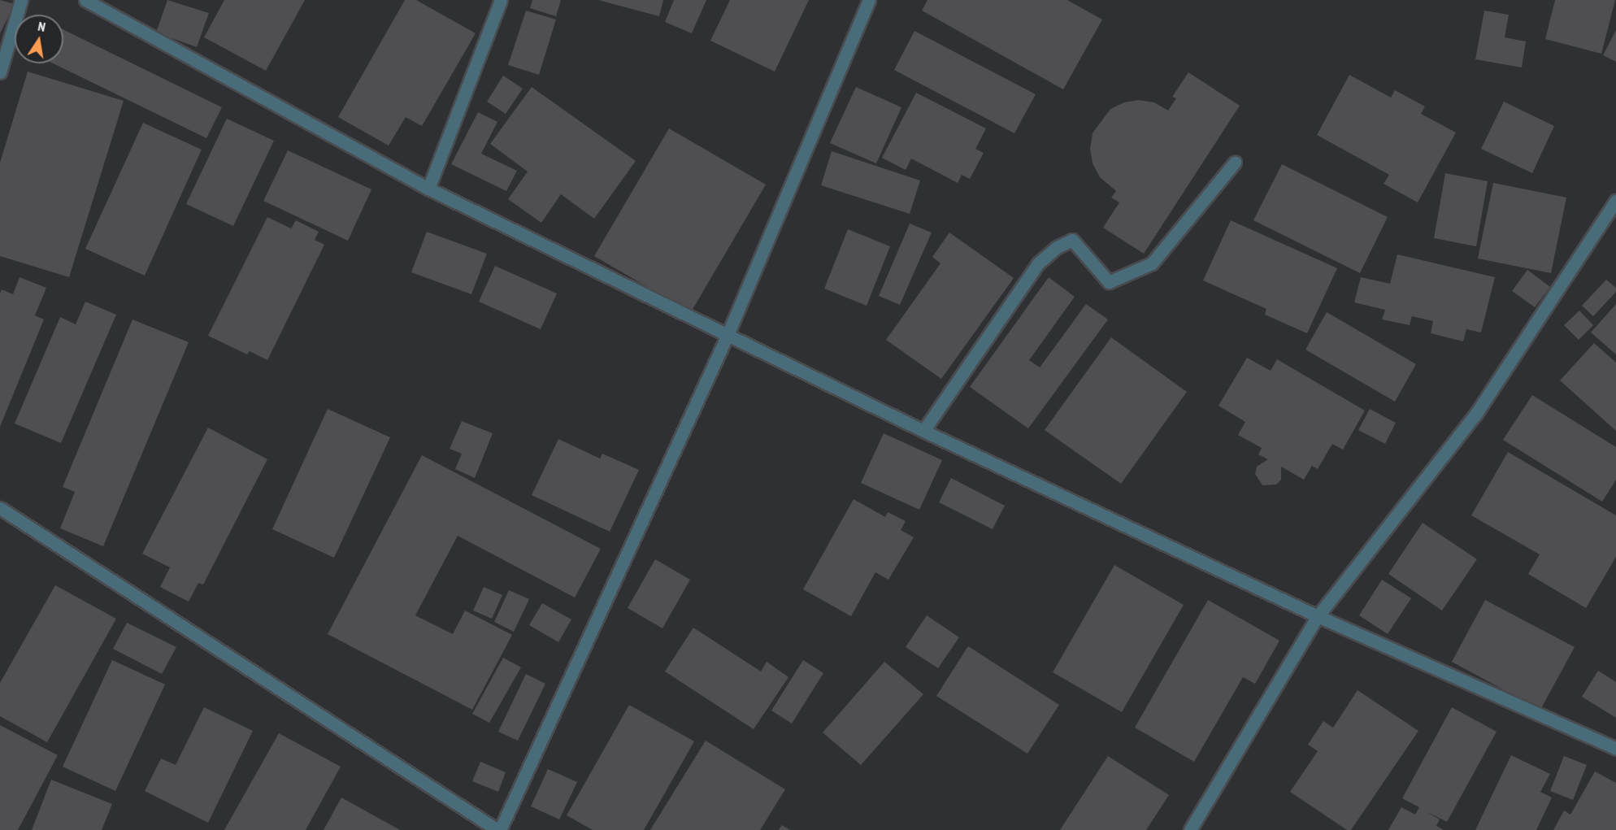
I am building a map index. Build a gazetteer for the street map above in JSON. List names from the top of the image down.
{
  "north": "top"
}
